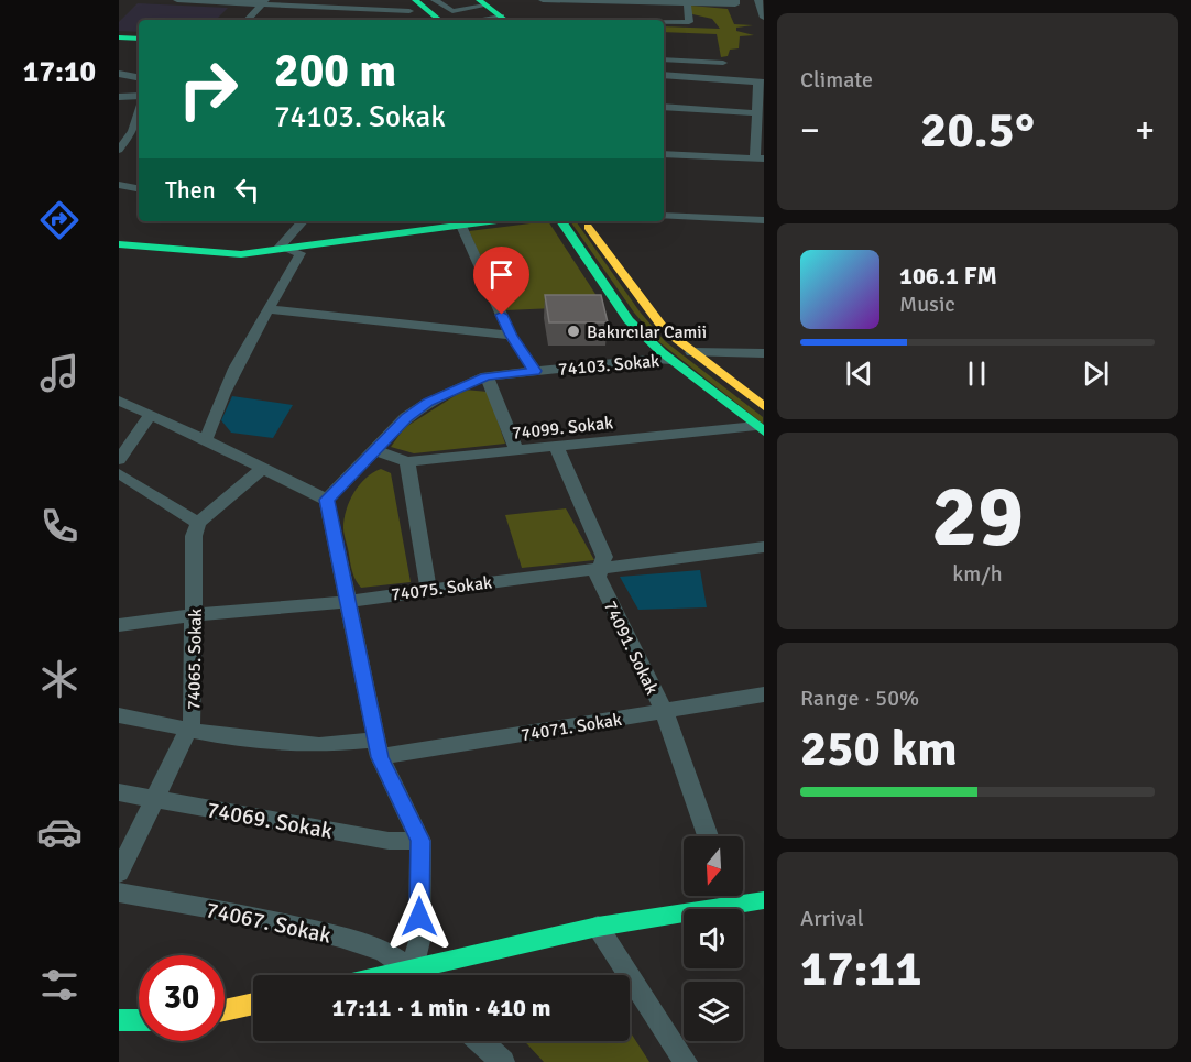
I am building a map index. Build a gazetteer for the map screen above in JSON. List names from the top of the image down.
{
  "streets": {
    "street": [
      "74103. Sokak",
      "74099. Sokak",
      "74075. Sokak",
      "74091. Sokak",
      "74065. Sokak",
      "74071. Sokak",
      "74069. Sokak",
      "74067. Sokak"
    ]
  },
  "crossings": [
    ["74103. Sokak", "74099. Sokak"],
    ["74099. Sokak", "74091. Sokak"],
    ["74075. Sokak", "74091. Sokak"],
    ["74075. Sokak", "74065. Sokak"],
    ["74091. Sokak", "74071. Sokak"],
    ["74065. Sokak", "74071. Sokak"],
    ["74065. Sokak", "74069. Sokak"]
  ],
  "places": ["Bakırcılar Camii"],
  "north": "bottom",
  "page": {
    "tabs": "17:10",
    "tile": [
      "Climate",
      ["29", "km/h"],
      ["Range · 50%", "250 km"],
      ["Arrival", "17:11"]
    ],
    "turn": ["200 m", "74103. Sokak"],
    "heat": ["−", "20.5°", "+"],
    "then": "Then",
    "song": ["106.1 FM", "Music"],
    "limit": "30",
    "trip": "17:11 · 1 min · 410 m"
  }
}
